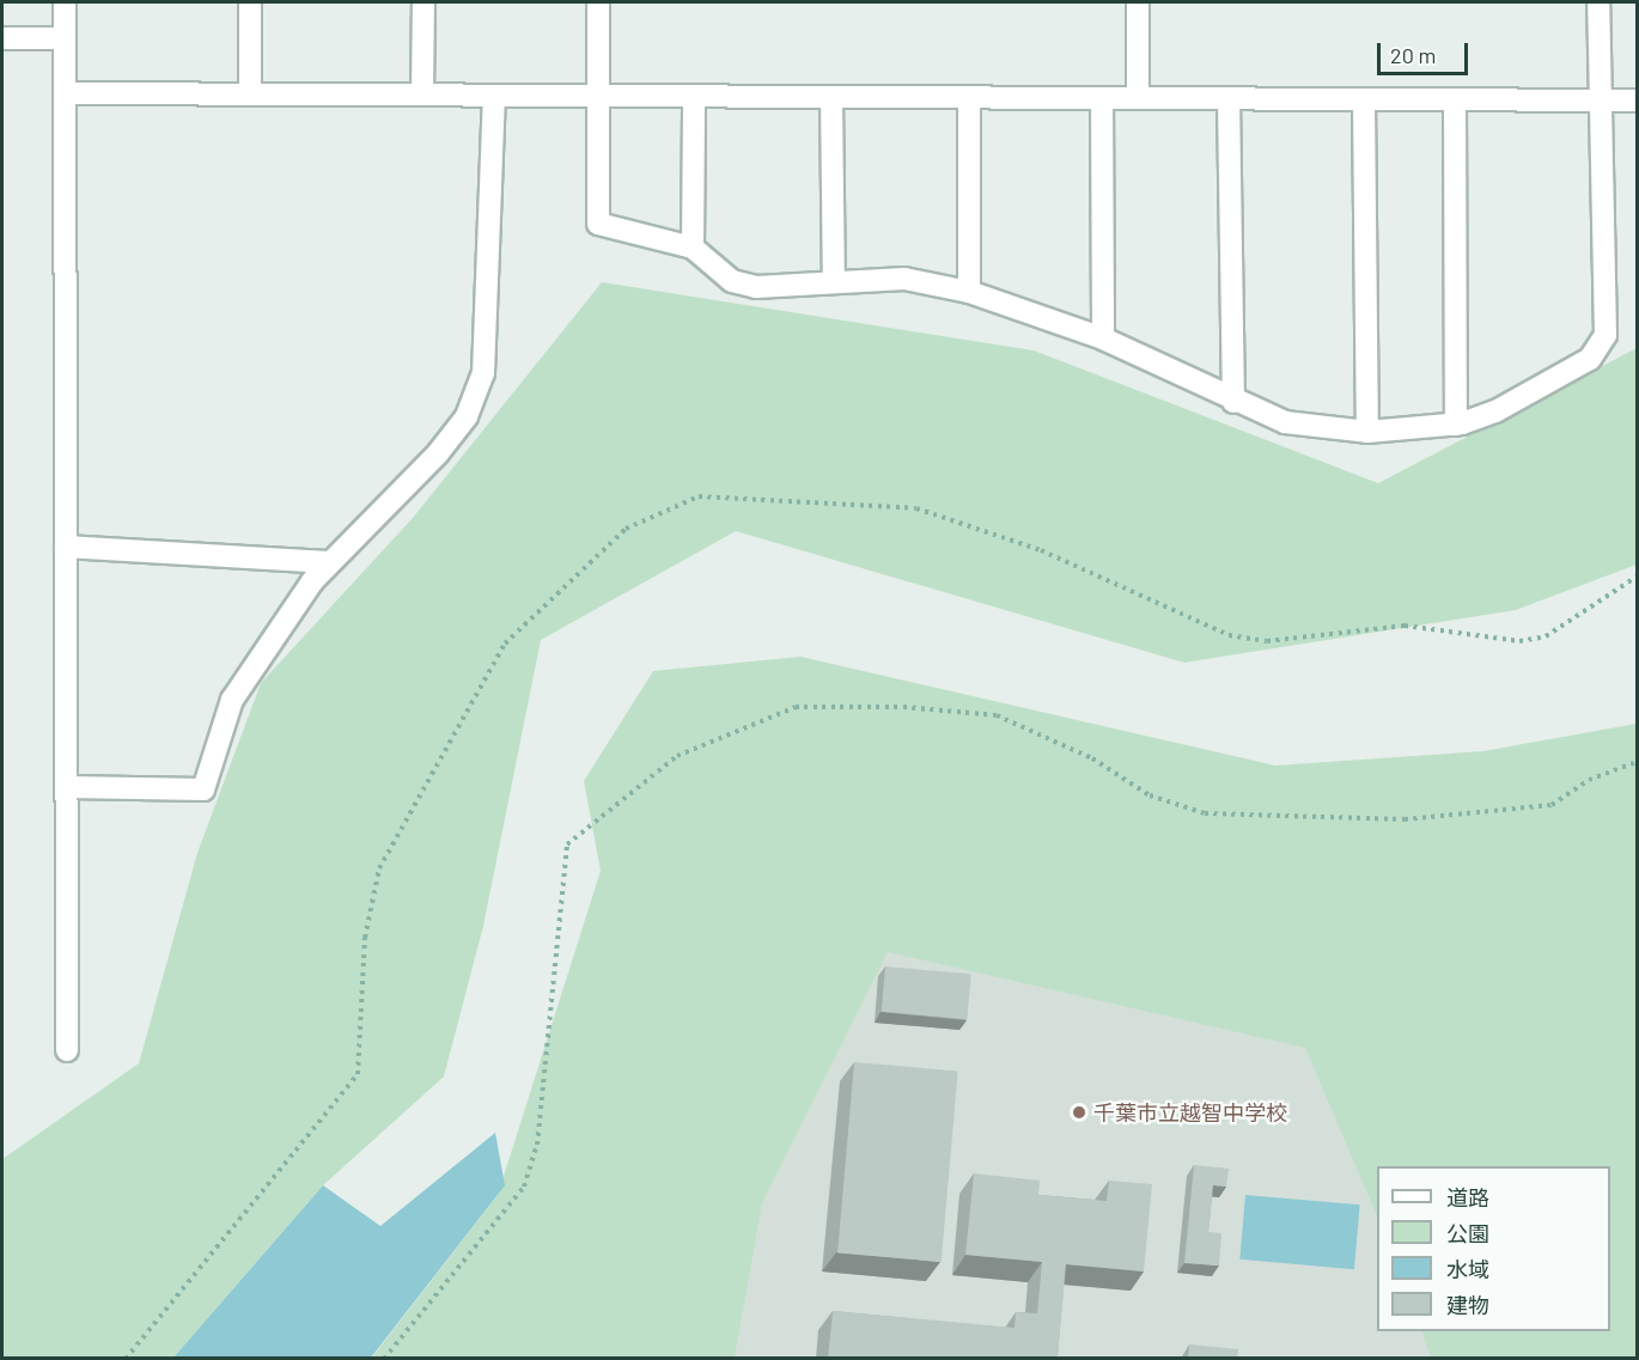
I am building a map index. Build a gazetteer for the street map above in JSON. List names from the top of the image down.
{
  "places": ["千葉市立越智中学校"],
  "legend": [
    "道路",
    "公園",
    "水域",
    "建物"
  ],
  "scale_bar": "20 m"
}
